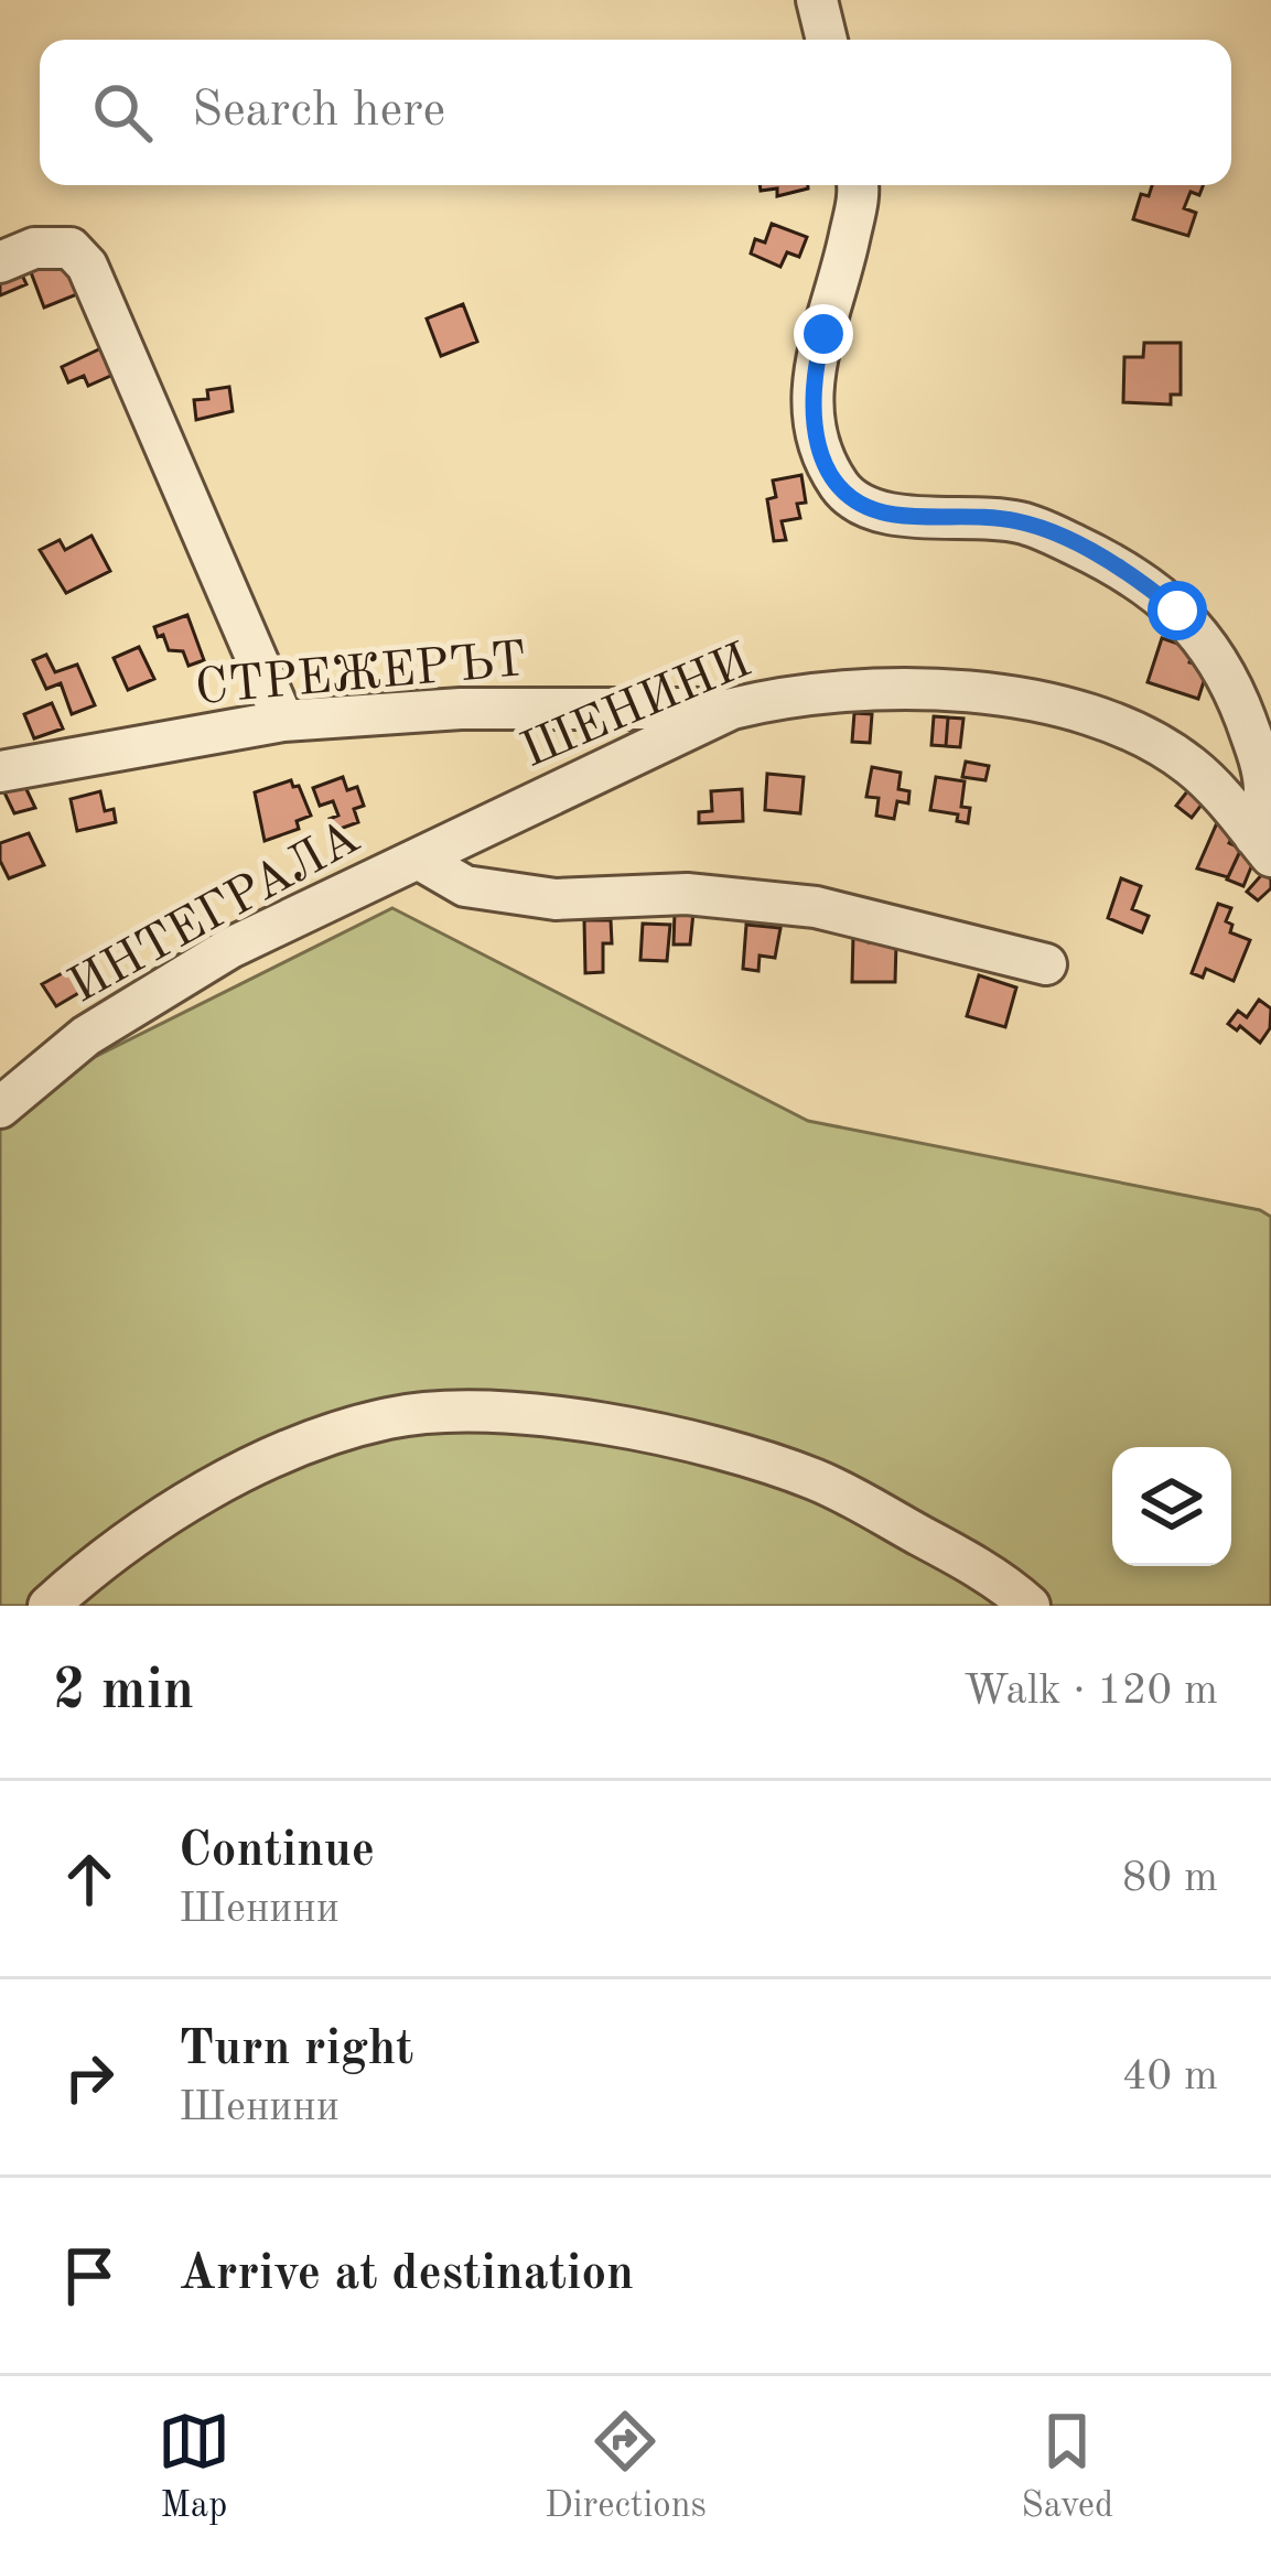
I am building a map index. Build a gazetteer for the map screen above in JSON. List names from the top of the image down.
{
  "streets": {
    "street": ["СТРЕЖЕРЪТ", "ШЕНИНИ", "ИНТЕГРАЛА"]
  },
  "crossings": [
    ["СТРЕЖЕРЪТ", "ШЕНИНИ"],
    ["ШЕНИНИ", "ИНТЕГРАЛА"]
  ],
  "page": {
    "search": "Search here",
    "heading": ["2 min", "Walk · 120 m"],
    "list": [
      ["Continue", "Шенини", "80 m"],
      ["Turn right", "Шенини", "40 m"],
      "Arrive at destination"
    ],
    "nav": ["Map", "Directions", "Saved"]
  }
}
